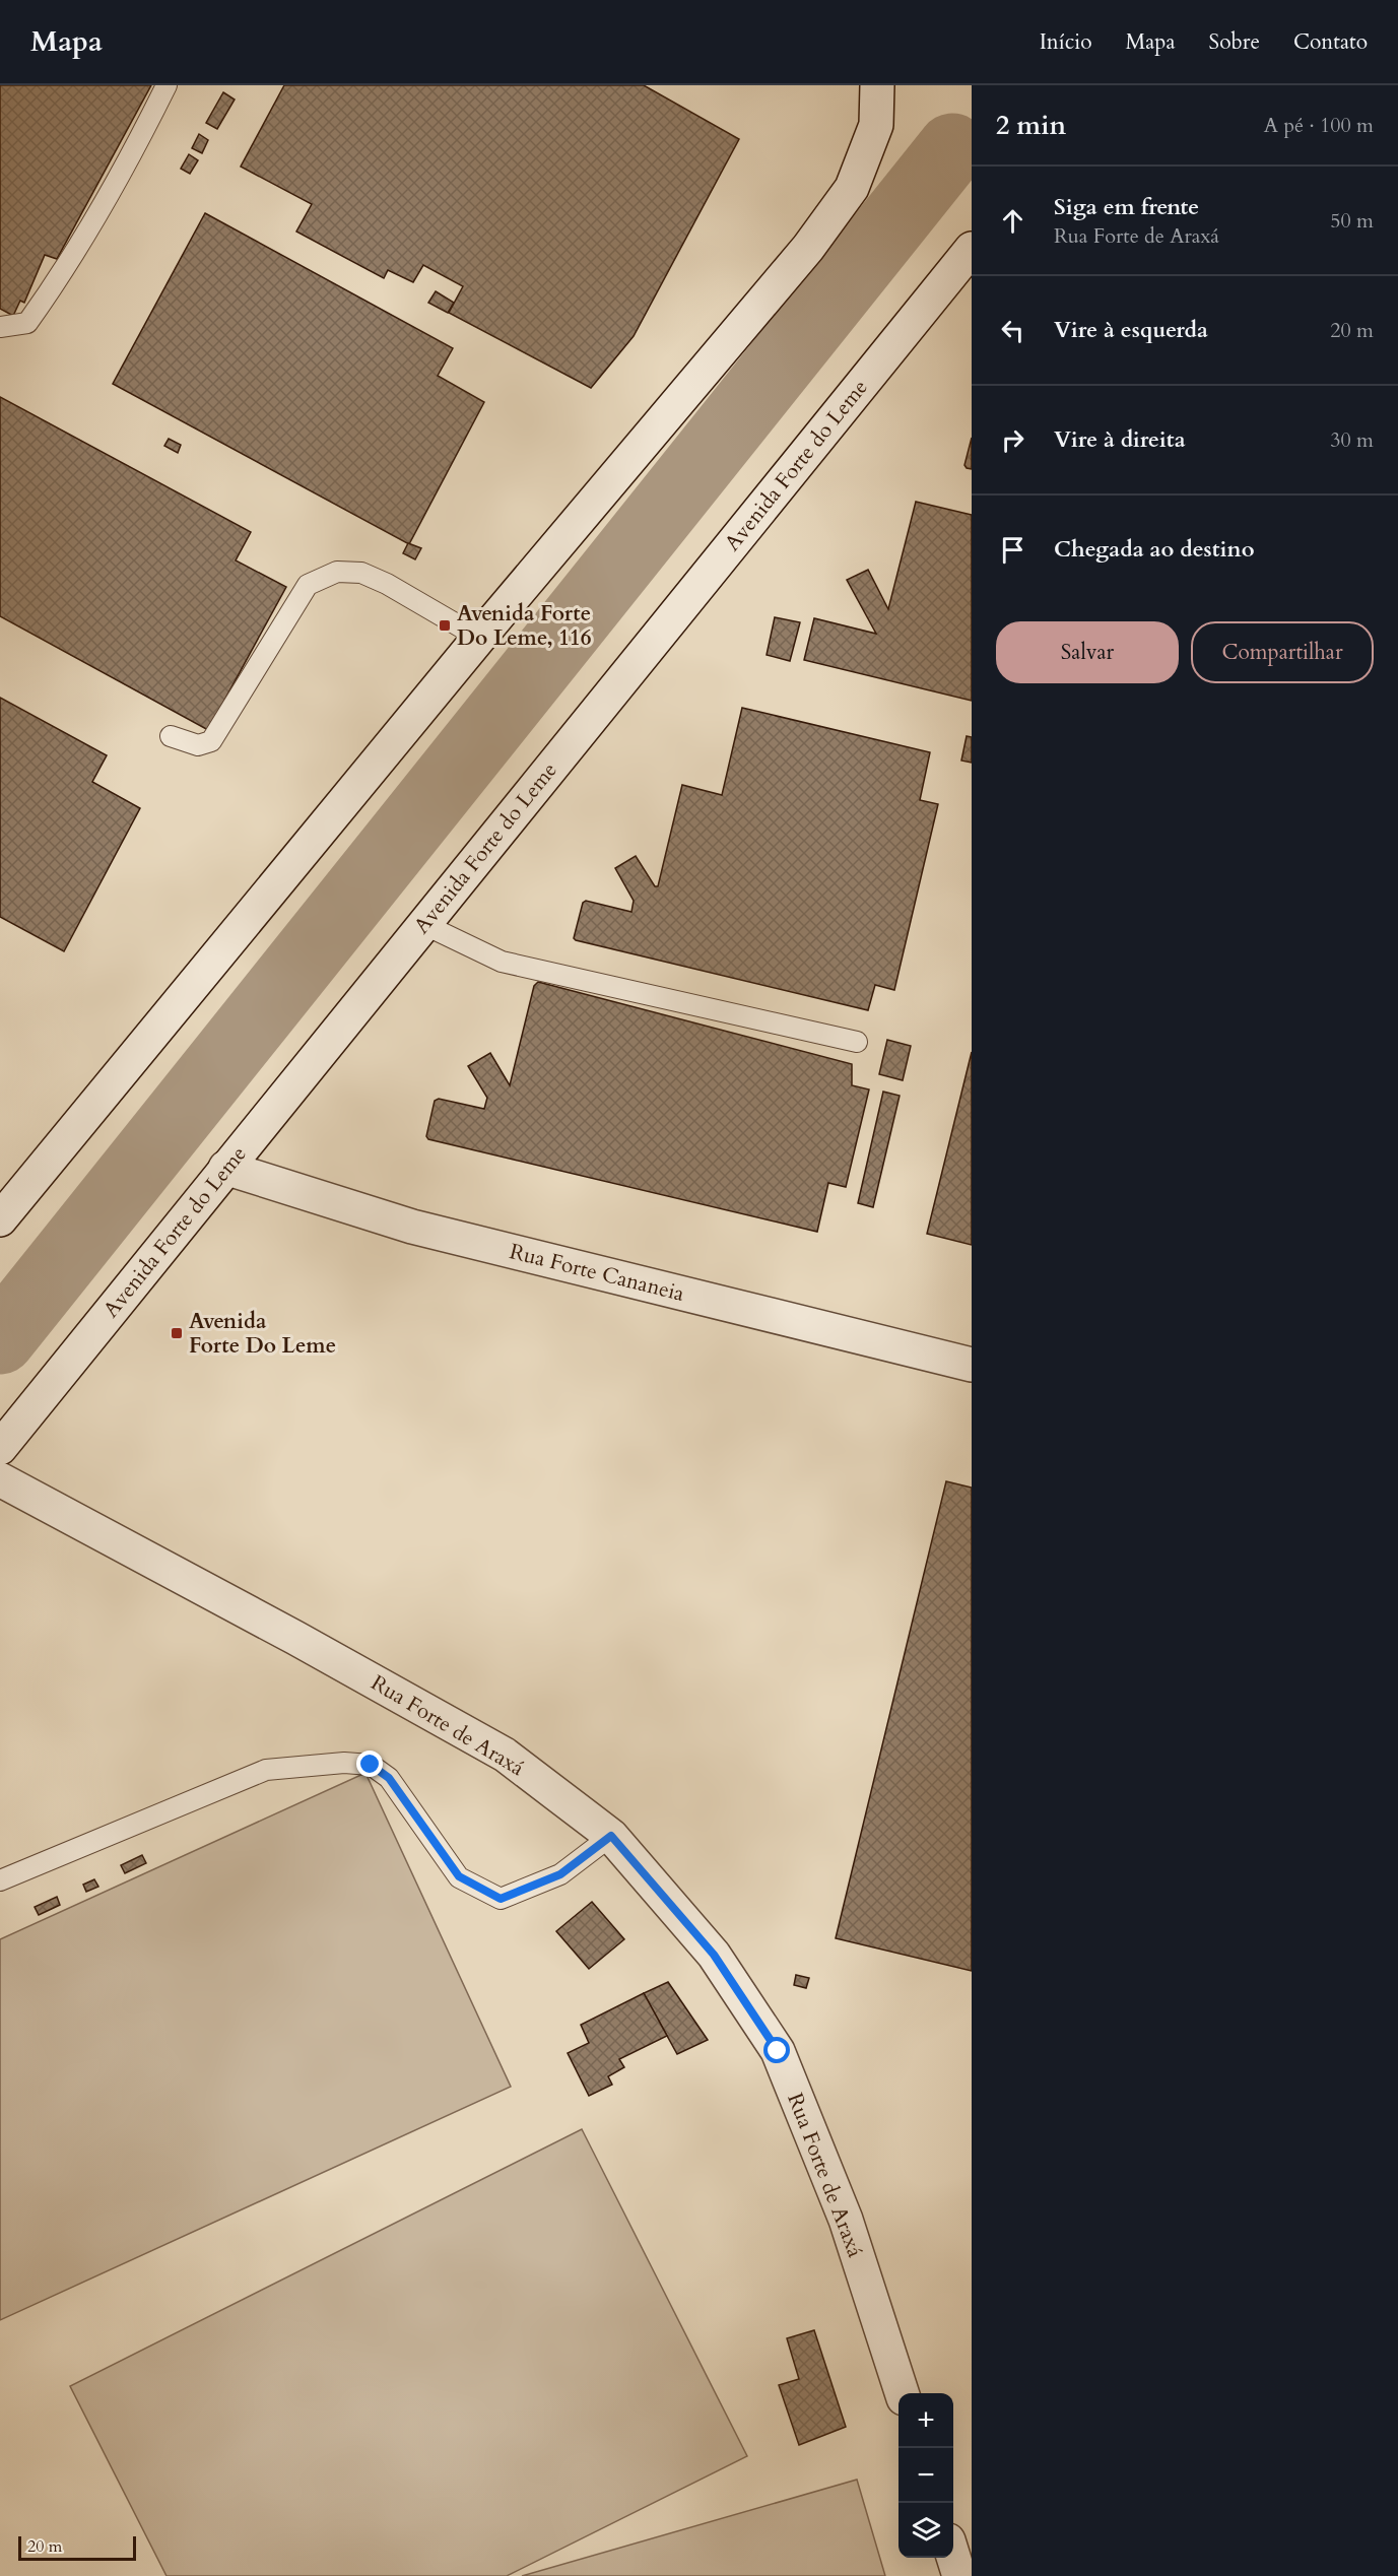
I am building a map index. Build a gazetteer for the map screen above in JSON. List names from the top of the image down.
{
  "streets": {
    "main road": ["Avenida Forte do Leme", "Rua Forte Cananeia", "Rua Forte de Araxá"]
  },
  "crossings": [
    ["Avenida Forte do Leme", "Rua Forte Cananeia"]
  ],
  "places": {
    "transit": ["Avenida Forte Do Leme, 116", "Avenida Forte Do Leme"]
  },
  "scale_bar": "20 m",
  "page": {
    "header": "Mapa",
    "nav": [
      "Início",
      "Mapa",
      "Sobre",
      "Contato"
    ],
    "heading": ["2 min", "A pé · 100 m"],
    "list": [
      ["Siga em frente", "Rua Forte de Araxá", "50 m"],
      ["Vire à esquerda", "20 m"],
      ["Vire à direita", "30 m"],
      "Chegada ao destino"
    ],
    "buttons": ["Salvar", "Compartilhar"],
    "map_buttons": ["+", "−"],
    "scale": "20 m"
  }
}
